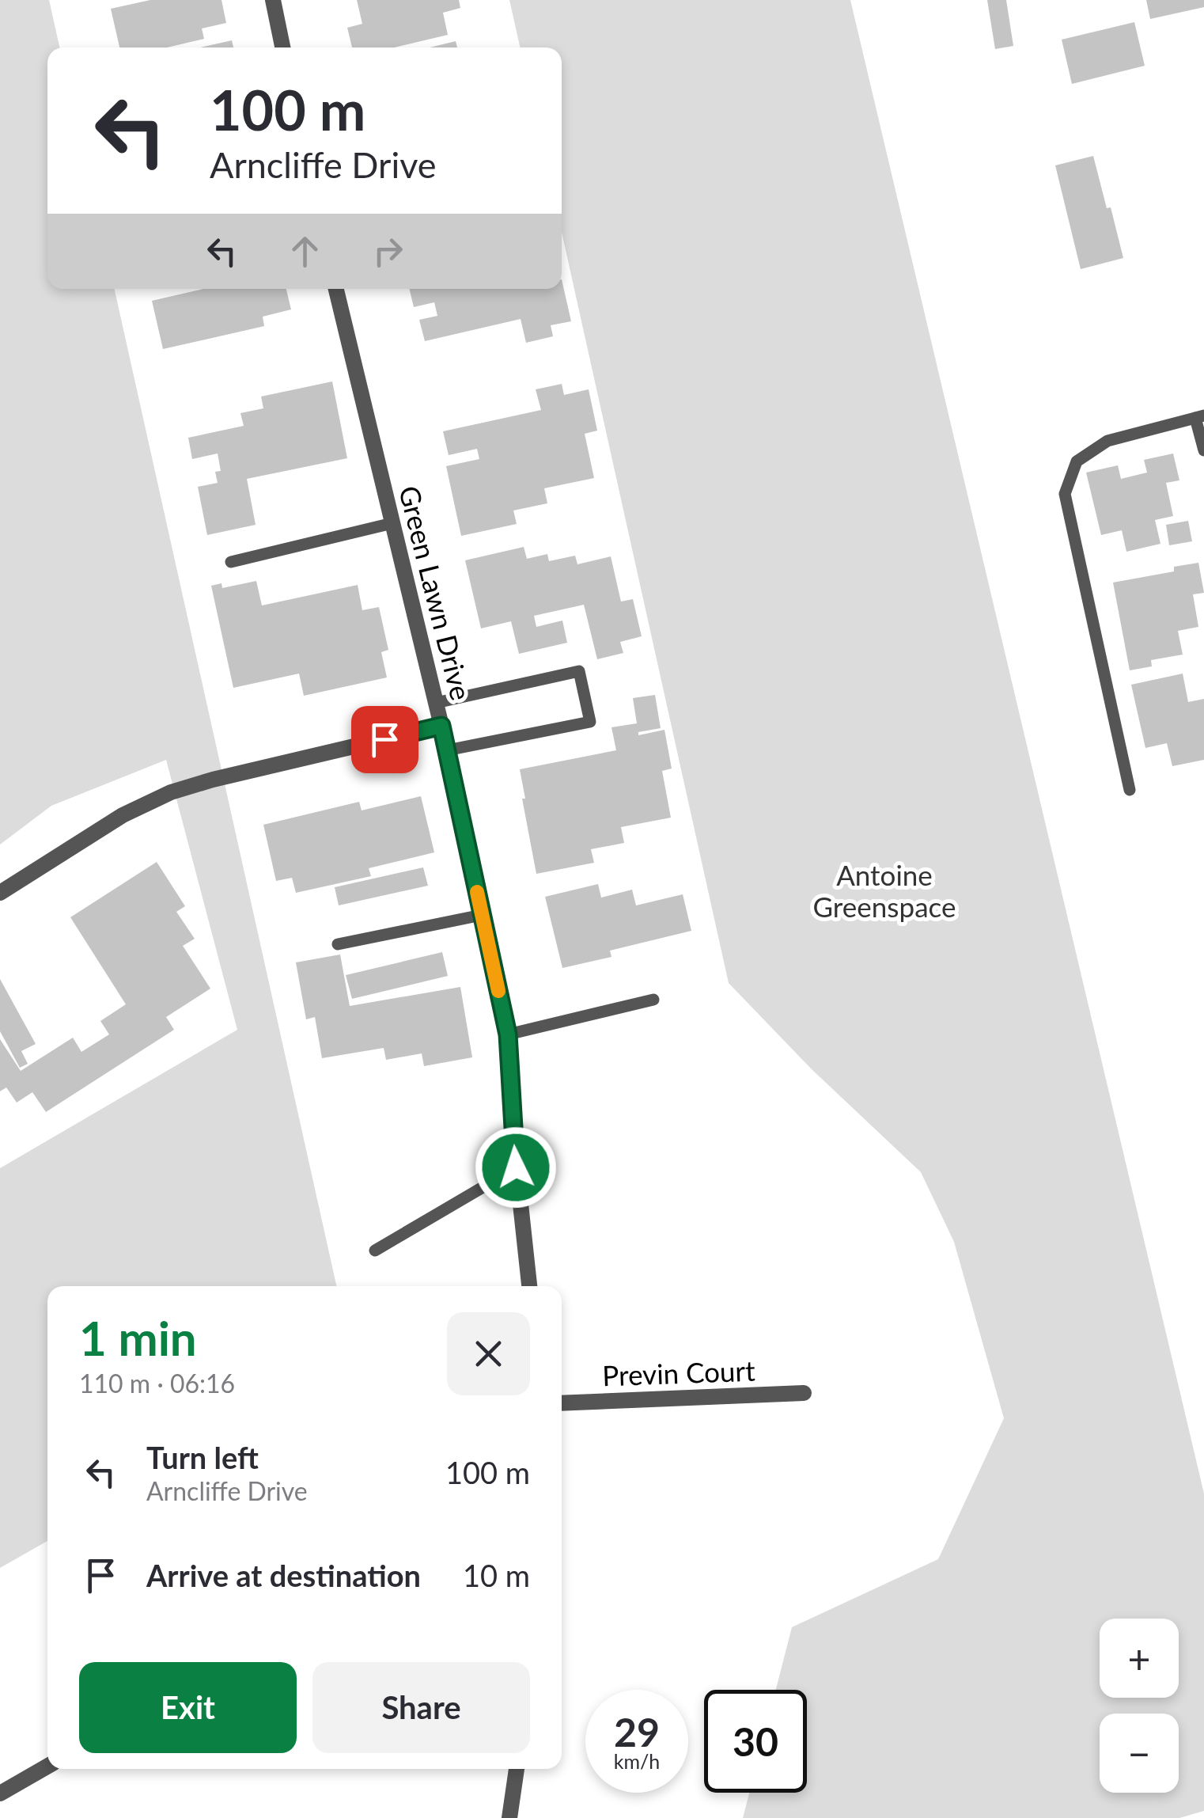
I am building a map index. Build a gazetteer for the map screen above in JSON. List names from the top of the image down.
{
  "streets": {
    "street": ["Green Lawn Drive", "Previn Court"]
  },
  "parks": ["Antoine Greenspace"],
  "page": {
    "turn": ["100 m", "Arncliffe Drive"],
    "heading": ["1 min", "110 m · 06:16"],
    "list": [
      {
        "name": "Turn left",
        "note": "Arncliffe Drive",
        "value": "100 m"
      },
      {
        "name": "Arrive at destination",
        "value": "10 m"
      }
    ],
    "map_buttons": ["+", "−"],
    "buttons": ["Exit", "Share"],
    "speed": "29 km/h",
    "limit": "30"
  }
}
